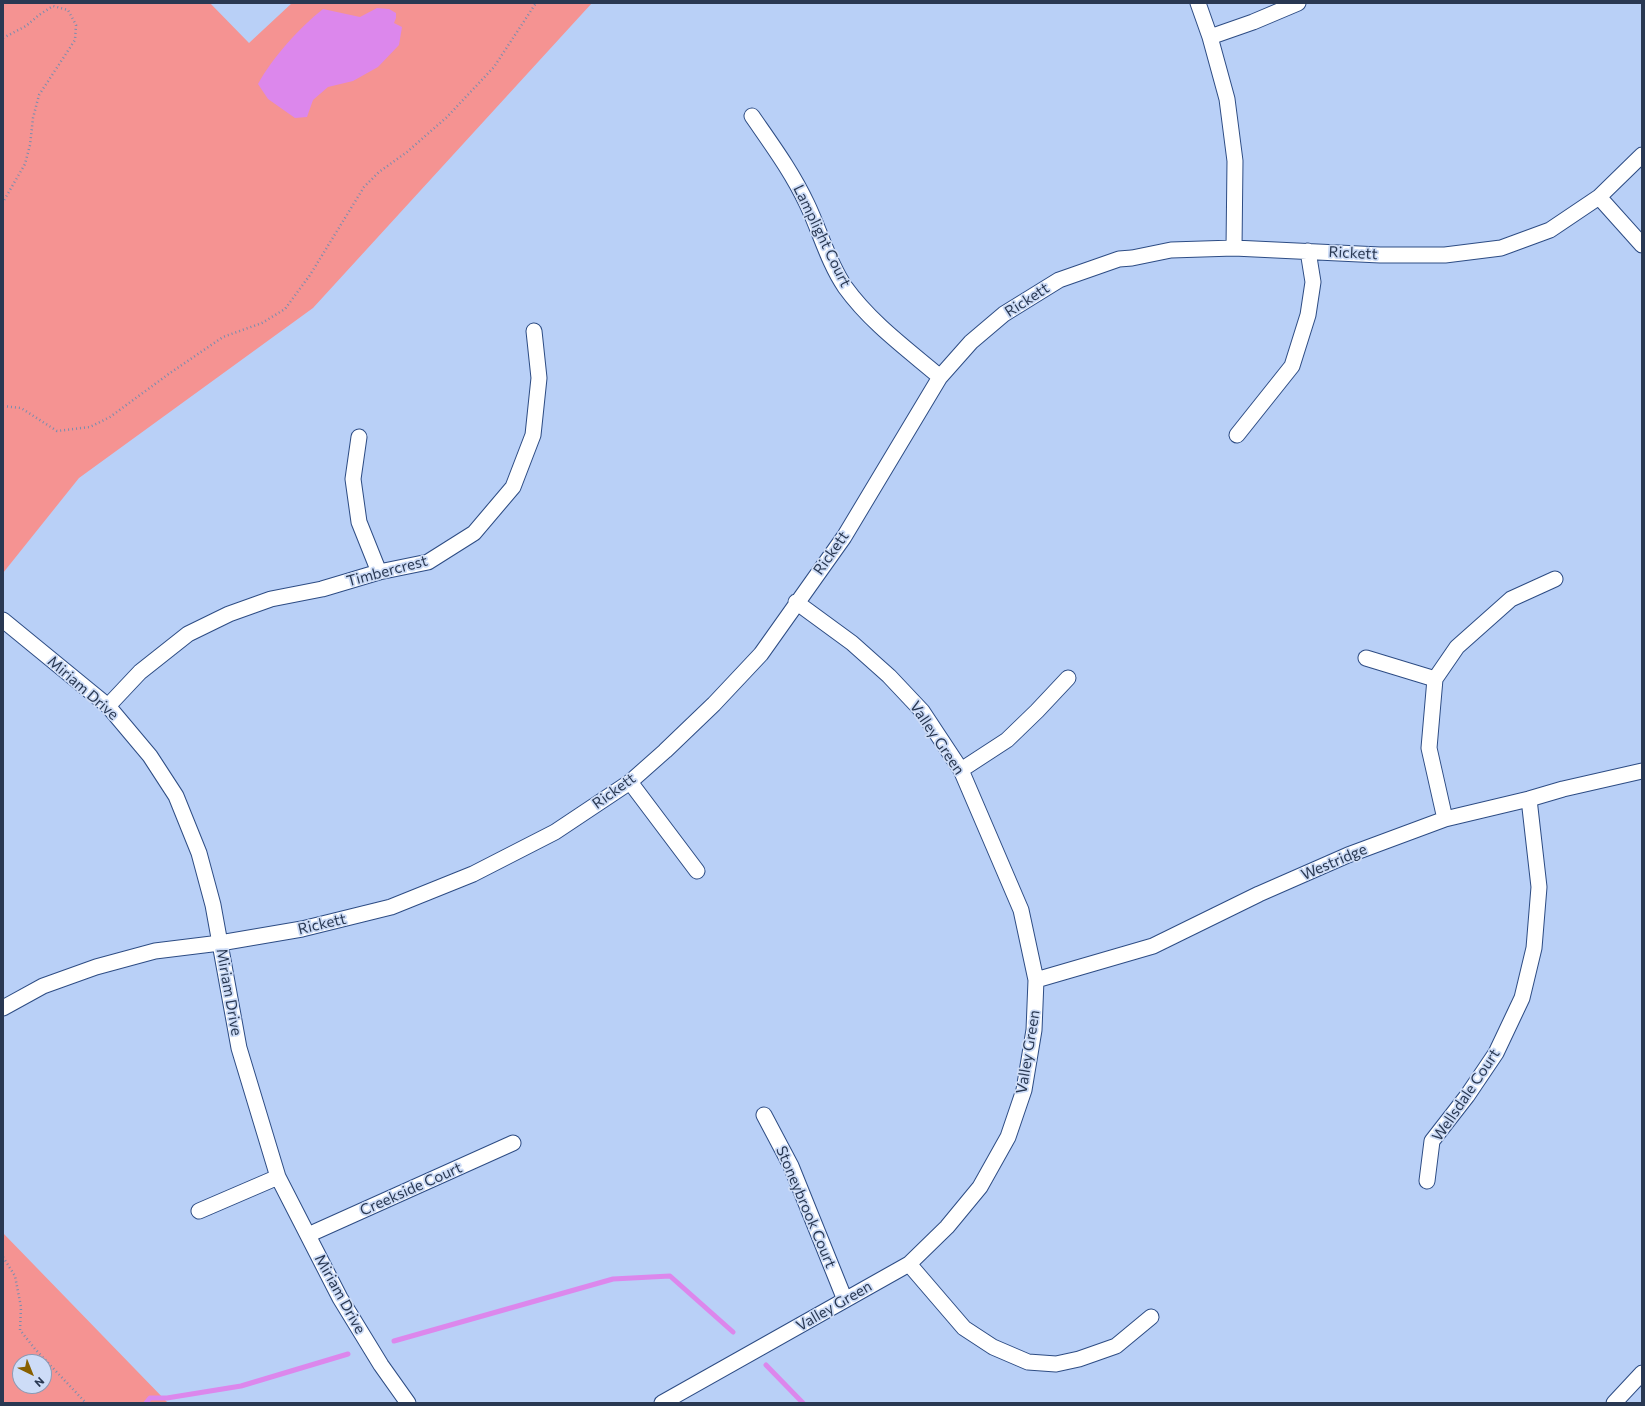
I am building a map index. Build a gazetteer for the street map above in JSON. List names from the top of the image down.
{
  "streets": {
    "street": [
      "Lamplight Court",
      "Rickett",
      "Timbercrest",
      "Miriam Drive",
      "Valley Green",
      "Westridge",
      "Wellsdale Court",
      "Creekside Court",
      "Stoneybrook Court"
    ]
  },
  "crossings": [
    ["Lamplight Court", "Rickett"],
    ["Rickett", "Miriam Drive"],
    ["Rickett", "Valley Green"],
    ["Timbercrest", "Miriam Drive"],
    ["Miriam Drive", "Creekside Court"],
    ["Valley Green", "Westridge"],
    ["Valley Green", "Stoneybrook Court"],
    ["Westridge", "Wellsdale Court"]
  ],
  "north": "bottom right"
}
